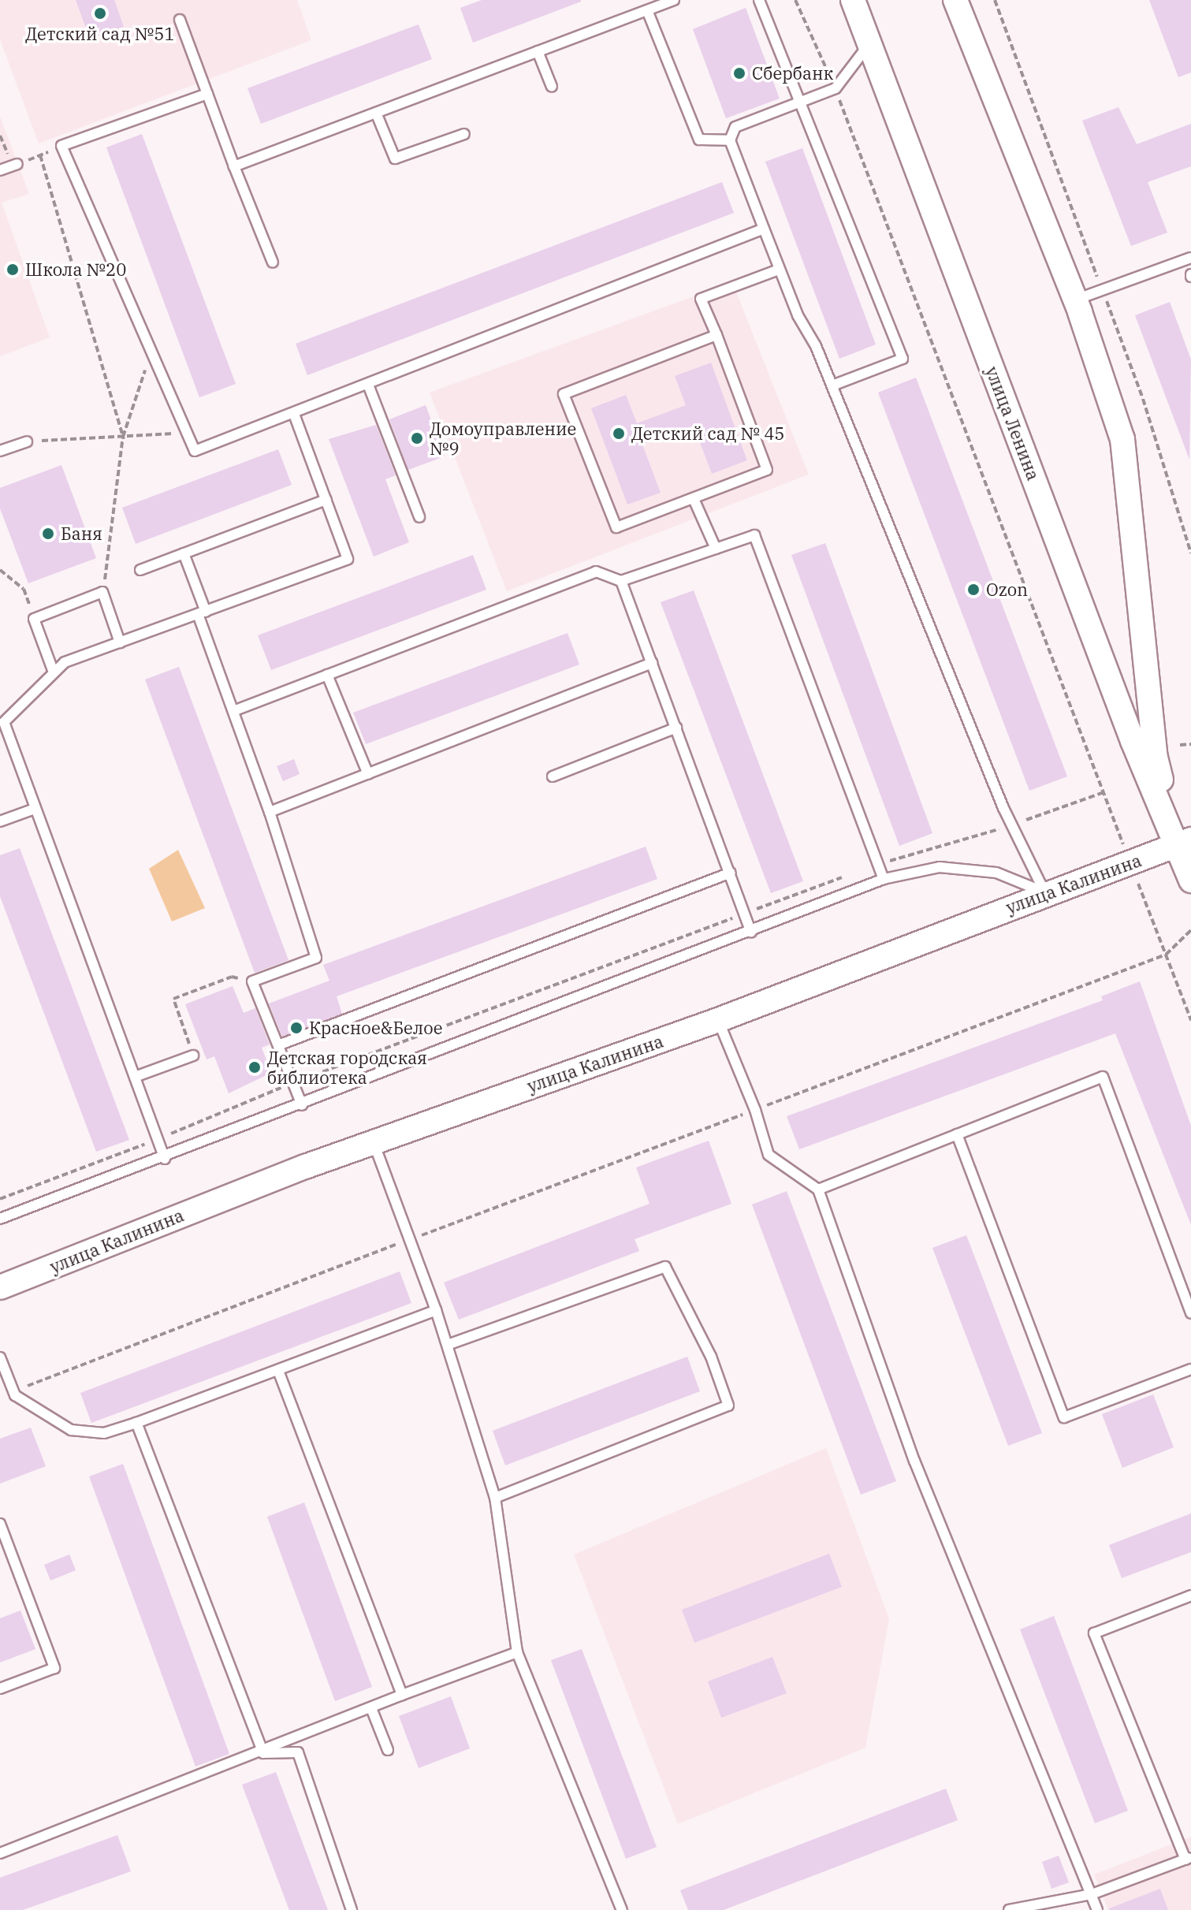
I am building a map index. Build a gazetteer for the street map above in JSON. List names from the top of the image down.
{
  "streets": {
    "street": ["улица Ленина", "улица Калинина"]
  },
  "crossings": [
    ["улица Ленина", "улица Калинина"]
  ],
  "places": [
    "Детский сад №51",
    "Сбербанк",
    "Школа №20",
    "Детский сад № 45",
    "Домоуправление №9",
    "Баня",
    "Ozon",
    "Красное&Белое",
    "Детская городская библиотека"
  ]
}
